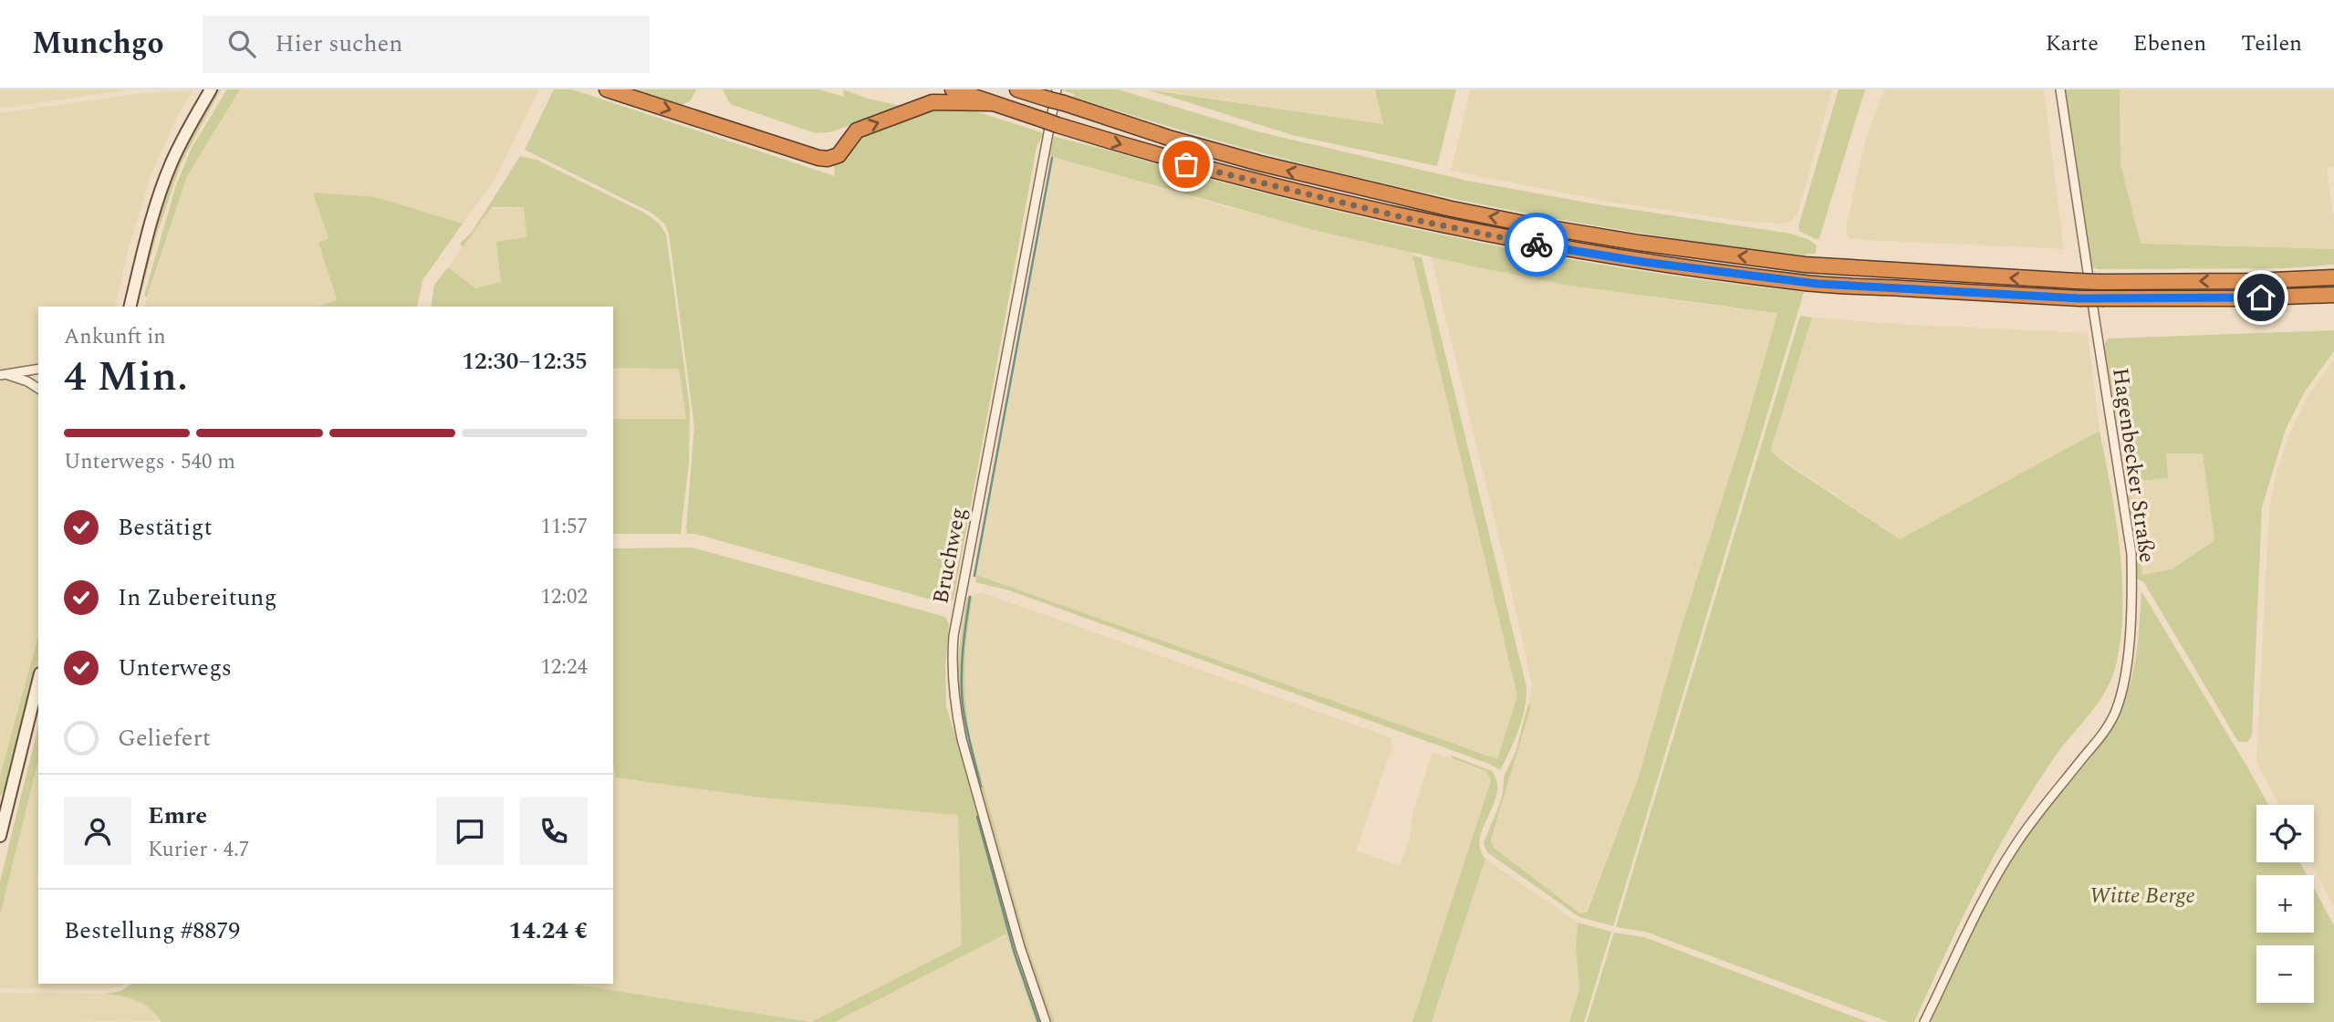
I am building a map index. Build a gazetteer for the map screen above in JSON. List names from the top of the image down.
{
  "streets": {
    "street": ["Hagenbecker Straße", "Bruchweg"]
  },
  "parks": ["Witte Berge"],
  "page": {
    "header": "Munchgo",
    "search": "Hier suchen",
    "nav": ["Karte", "Ebenen", "Teilen"],
    "heading": ["4 Min.", "Ankunft in", "12:30–12:35"],
    "panel": [
      "Emre",
      "Kurier · 4.7",
      "Bestellung #8879",
      "14.24 €"
    ],
    "bar": "Unterwegs · 540 m",
    "list": [
      ["Bestätigt", "11:57"],
      ["In Zubereitung", "12:02"],
      ["Unterwegs", "12:24"],
      "Geliefert"
    ],
    "map_buttons": ["+", "−"]
  }
}
